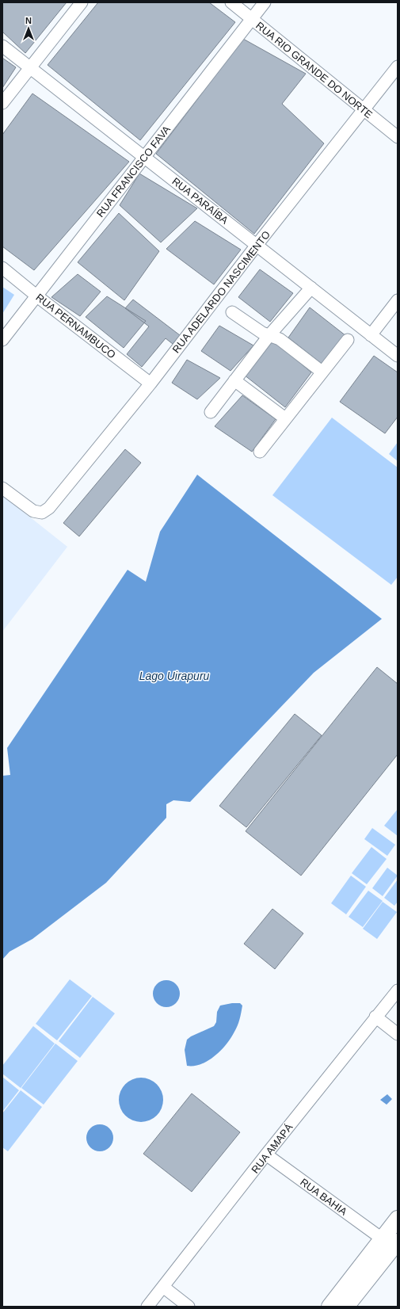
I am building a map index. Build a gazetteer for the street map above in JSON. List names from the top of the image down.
{
  "streets": {
    "street": [
      "RUA RIO GRANDE DO NORTE",
      "RUA FRANCISCO FAVA",
      "RUA PARAÍBA",
      "RUA ADELARDO NASCIMENTO",
      "RUA PERNAMBUCO",
      "RUA AMAPÁ",
      "RUA BAHIA"
    ]
  },
  "crossings": [
    ["RUA RIO GRANDE DO NORTE", "RUA FRANCISCO FAVA"],
    ["RUA RIO GRANDE DO NORTE", "RUA ADELARDO NASCIMENTO"],
    ["RUA FRANCISCO FAVA", "RUA PARAÍBA"],
    ["RUA FRANCISCO FAVA", "RUA PERNAMBUCO"],
    ["RUA PARAÍBA", "RUA ADELARDO NASCIMENTO"],
    ["RUA ADELARDO NASCIMENTO", "RUA PERNAMBUCO"],
    ["RUA AMAPÁ", "RUA BAHIA"]
  ],
  "water": ["Lago Uirapuru"],
  "north": "top"
}
